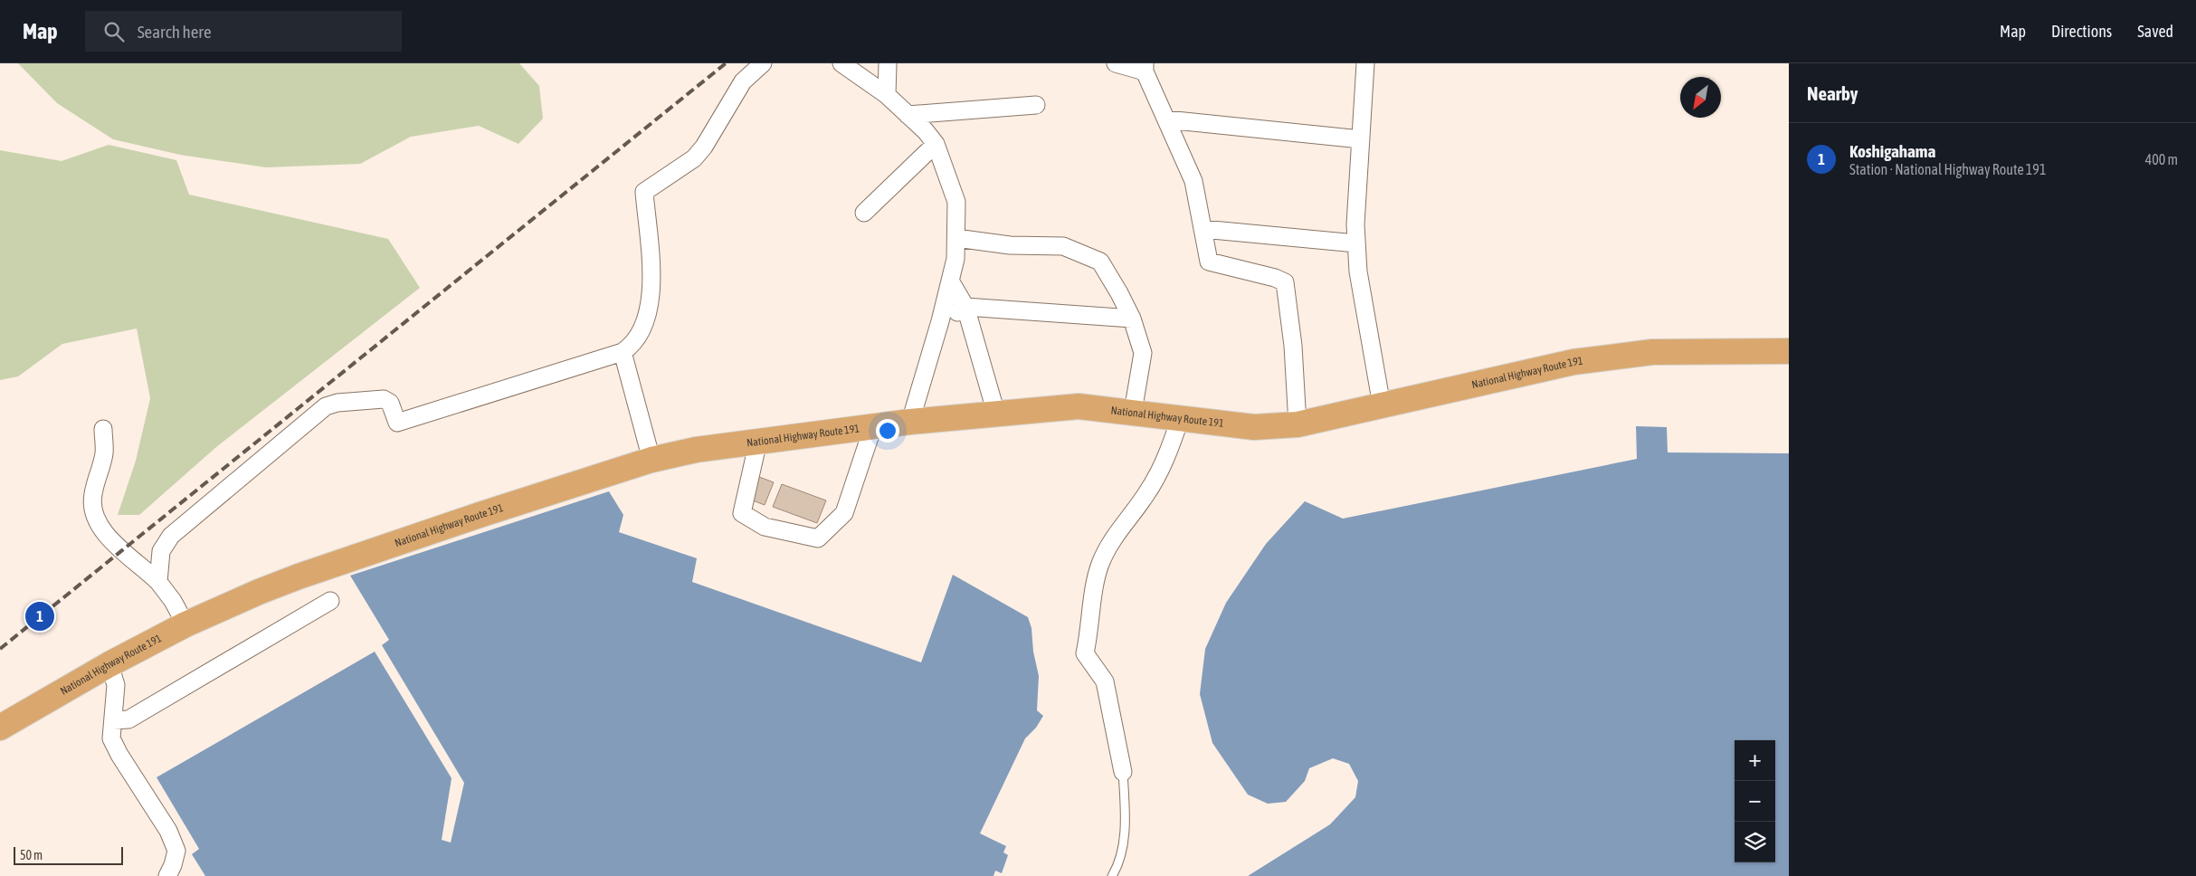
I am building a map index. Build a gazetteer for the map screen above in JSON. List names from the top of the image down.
{
  "streets": {
    "highway": ["National Highway Route 191"]
  },
  "scale_bar": "50 m",
  "north": "bottom left",
  "page": {
    "header": "Map",
    "search": "Search here",
    "nav": ["Map", "Directions", "Saved"],
    "heading": "Nearby",
    "list": [
      {
        "mark": "1",
        "name": "Koshigahama",
        "note": "Station · National Highway Route 191",
        "value": "400 m"
      }
    ],
    "pins": "1",
    "map_buttons": ["+", "−"],
    "scale": "50 m"
  }
}
